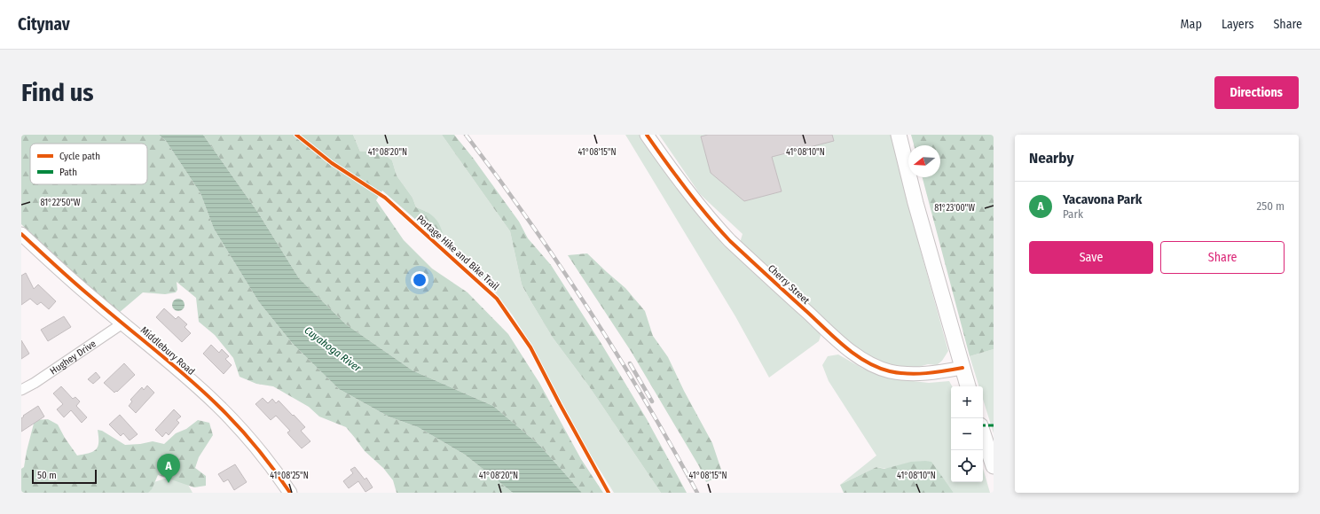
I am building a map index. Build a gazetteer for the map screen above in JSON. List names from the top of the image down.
{
  "streets": {
    "street": ["Cherry Street", "Middlebury Road", "Hughey Drive"],
    "cycle path": ["Portage Hike and Bike Trail"]
  },
  "crossings": [
    ["Middlebury Road", "Hughey Drive"]
  ],
  "water": ["Cuyahoga River"],
  "legend": ["Cycle path", "Path"],
  "scale_bar": "50 m",
  "north": "left",
  "page": {
    "header": "Citynav",
    "nav": ["Map", "Layers", "Share"],
    "buttons": [
      "Directions",
      ["Save", "Share"]
    ],
    "title": "Find us",
    "heading": "Nearby",
    "list": [
      {
        "mark": "A",
        "name": "Yacavona Park",
        "note": "Park",
        "value": "250 m"
      }
    ],
    "map_buttons": ["+", "−"],
    "pins": "A",
    "scale": "50 m"
  },
  "coordinates": [
    "41°08'20\"N",
    "41°08'15\"N",
    "41°08'10\"N",
    "81°22'50\"W",
    "81°23'00\"W",
    "41°08'25\"N"
  ]
}
